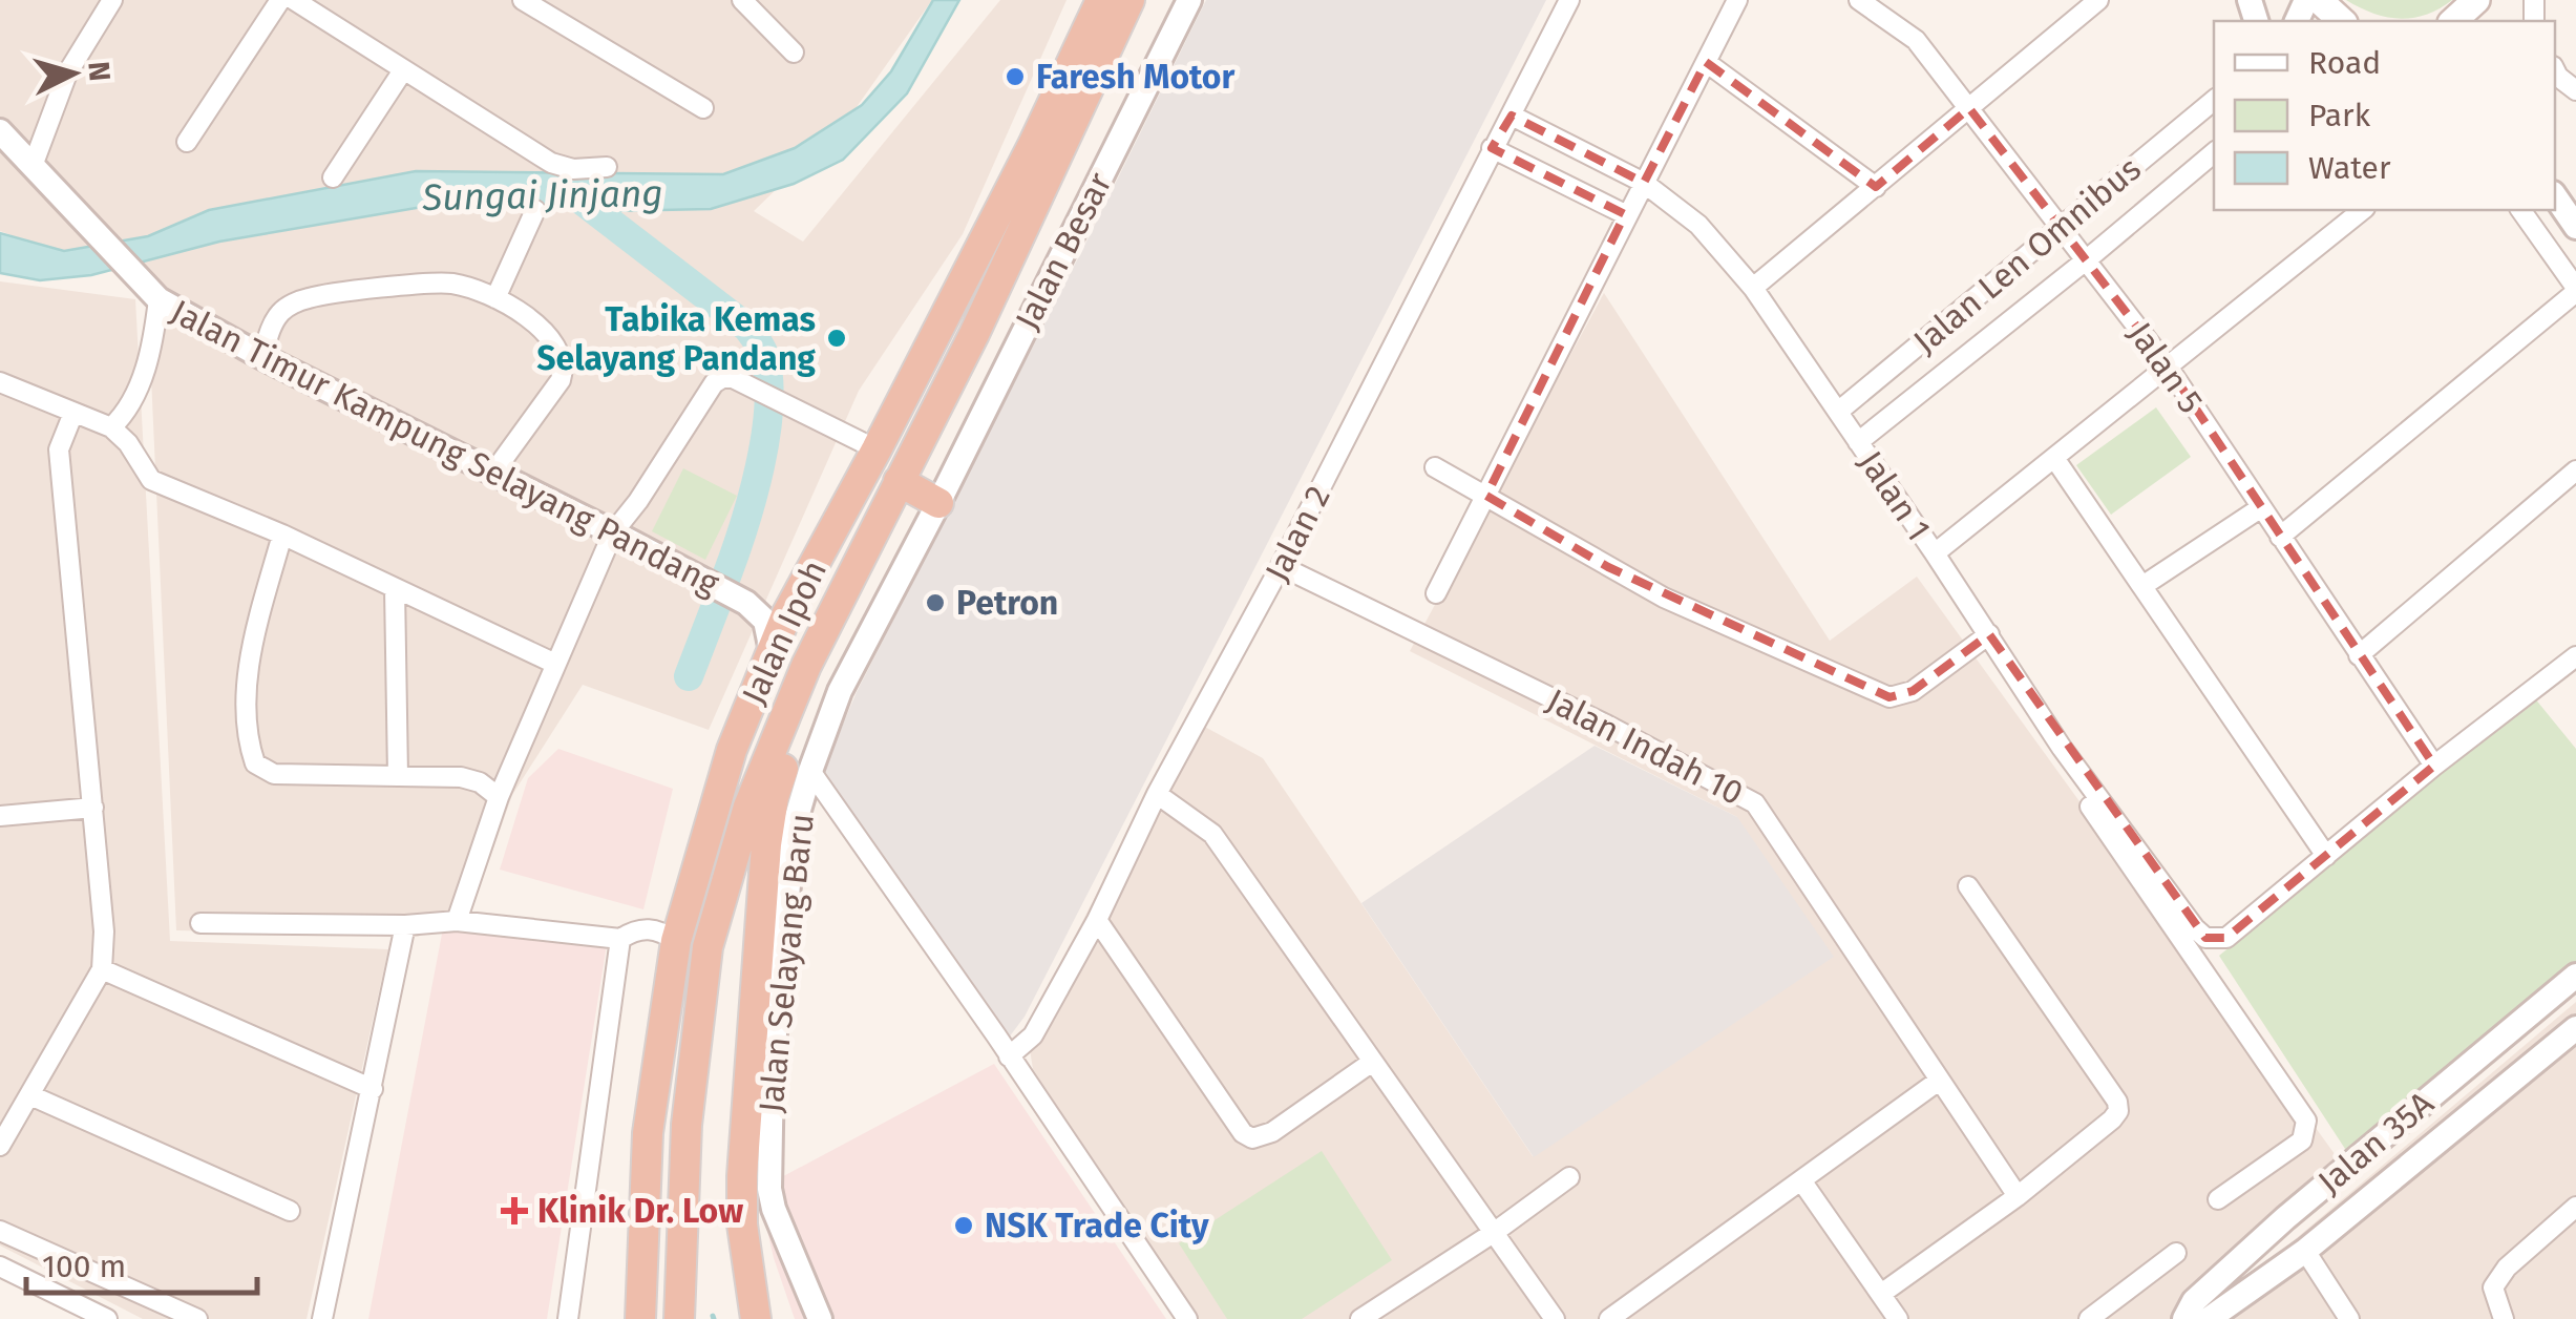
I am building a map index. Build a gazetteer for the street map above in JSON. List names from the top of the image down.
{
  "streets": {
    "highway": ["Jalan Ipoh"],
    "street": [
      "Jalan Besar",
      "Jalan Len Omnibus",
      "Jalan 5",
      "Jalan Timur Kampung Selayang Pandang",
      "Jalan 1",
      "Jalan 2",
      "Jalan Indah 10",
      "Jalan Selayang Baru",
      "Jalan 35A"
    ]
  },
  "crossings": [
    ["Jalan Besar", "Jalan Selayang Baru"],
    ["Jalan Len Omnibus", "Jalan 5"],
    ["Jalan Len Omnibus", "Jalan 1"],
    ["Jalan 1", "Jalan 2"],
    ["Jalan 2", "Jalan Indah 10"]
  ],
  "water": ["Sungai Jinjang"],
  "places": {
    "other": [
      "Faresh Motor",
      "Tabika Kemas Selayang Pandang",
      "Petron",
      "NSK Trade City"
    ],
    "health": ["Klinik Dr. Low"]
  },
  "legend": ["Road", "Park", "Water"],
  "scale_bar": "100 m",
  "north": "right"
}
